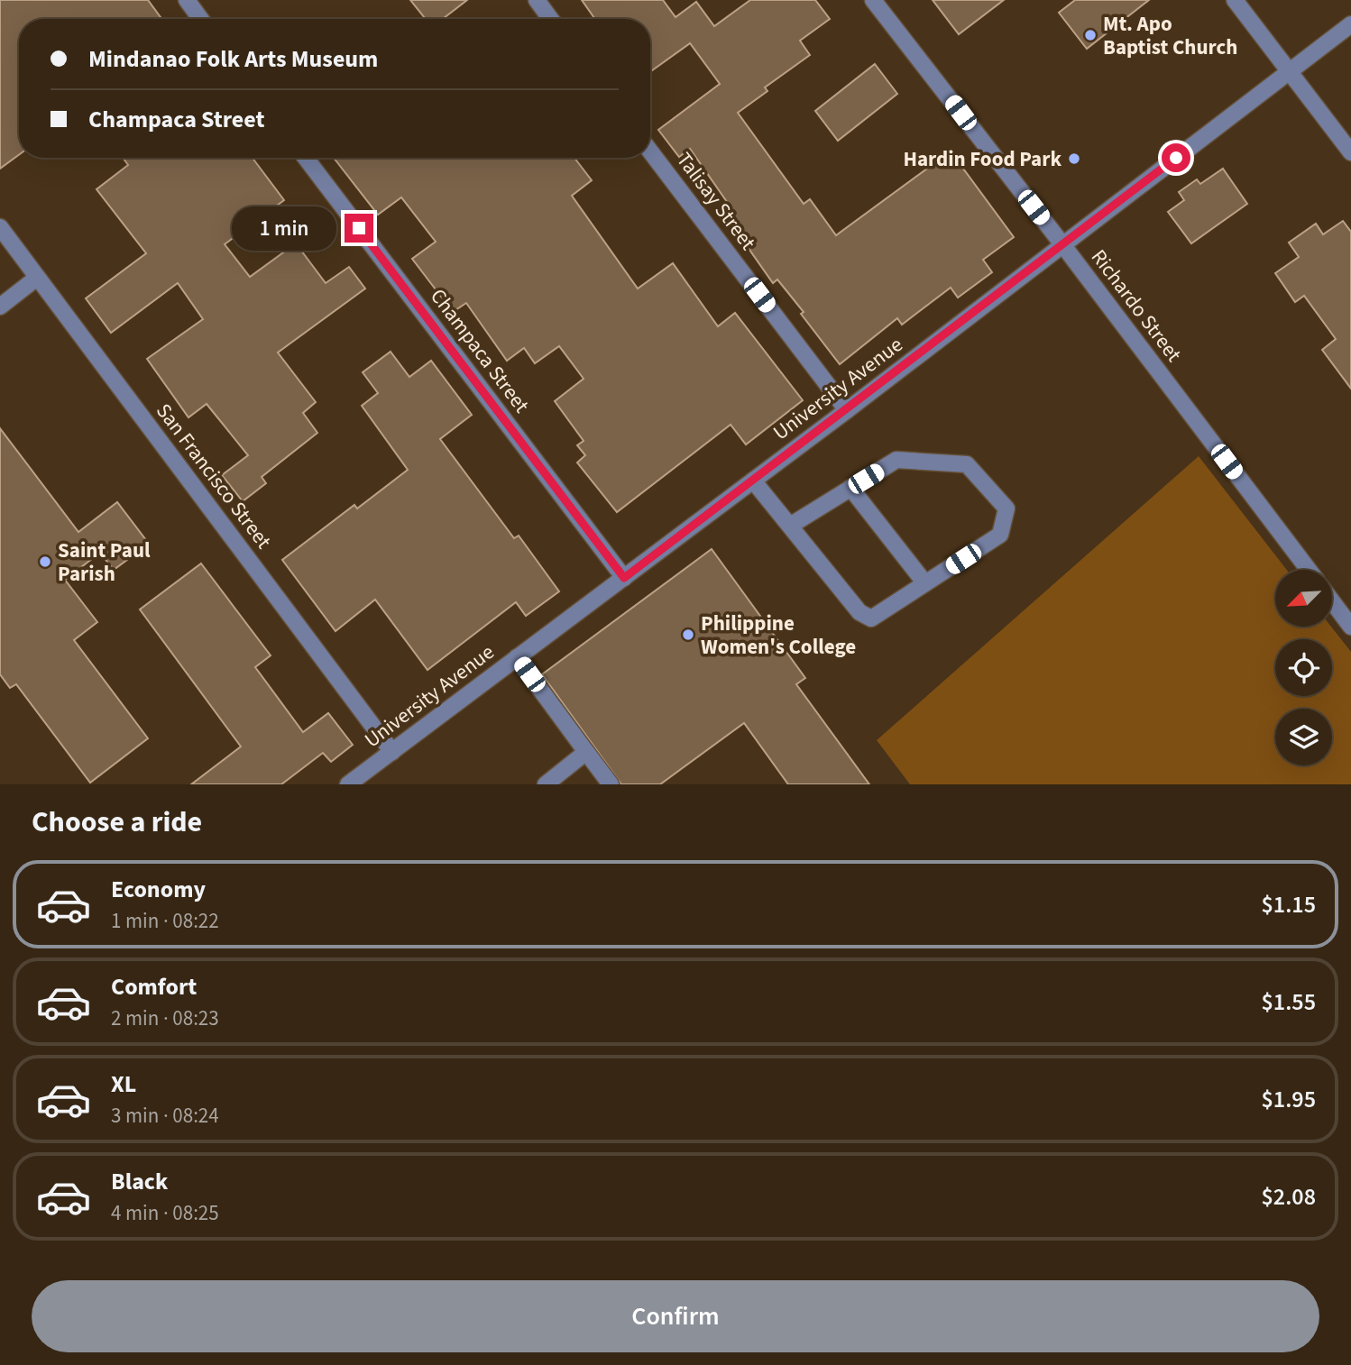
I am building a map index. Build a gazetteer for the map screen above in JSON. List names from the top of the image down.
{
  "streets": {
    "street": [
      "Talisay Street",
      "Richardo Street",
      "Champaca Street",
      "University Avenue",
      "San Francisco Street"
    ]
  },
  "crossings": [
    ["Talisay Street", "University Avenue"],
    ["Richardo Street", "University Avenue"],
    ["Champaca Street", "University Avenue"],
    ["University Avenue", "San Francisco Street"]
  ],
  "places": [
    "Mt. Apo Baptist Church",
    "Hardin Food Park",
    "Saint Paul Parish",
    "Philippine Women's College"
  ],
  "north": "bottom left",
  "page": {
    "banner": ["Mindanao Folk Arts Museum", "Champaca Street"],
    "bubble": "1 min",
    "heading": "Choose a ride",
    "list": [
      {
        "name": "Economy",
        "note": "1 min · 08:22",
        "value": "$1.15"
      },
      {
        "name": "Comfort",
        "note": "2 min · 08:23",
        "value": "$1.55"
      },
      {
        "name": "XL",
        "note": "3 min · 08:24",
        "value": "$1.95"
      },
      {
        "name": "Black",
        "note": "4 min · 08:25",
        "value": "$2.08"
      }
    ],
    "buttons": "Confirm"
  }
}
